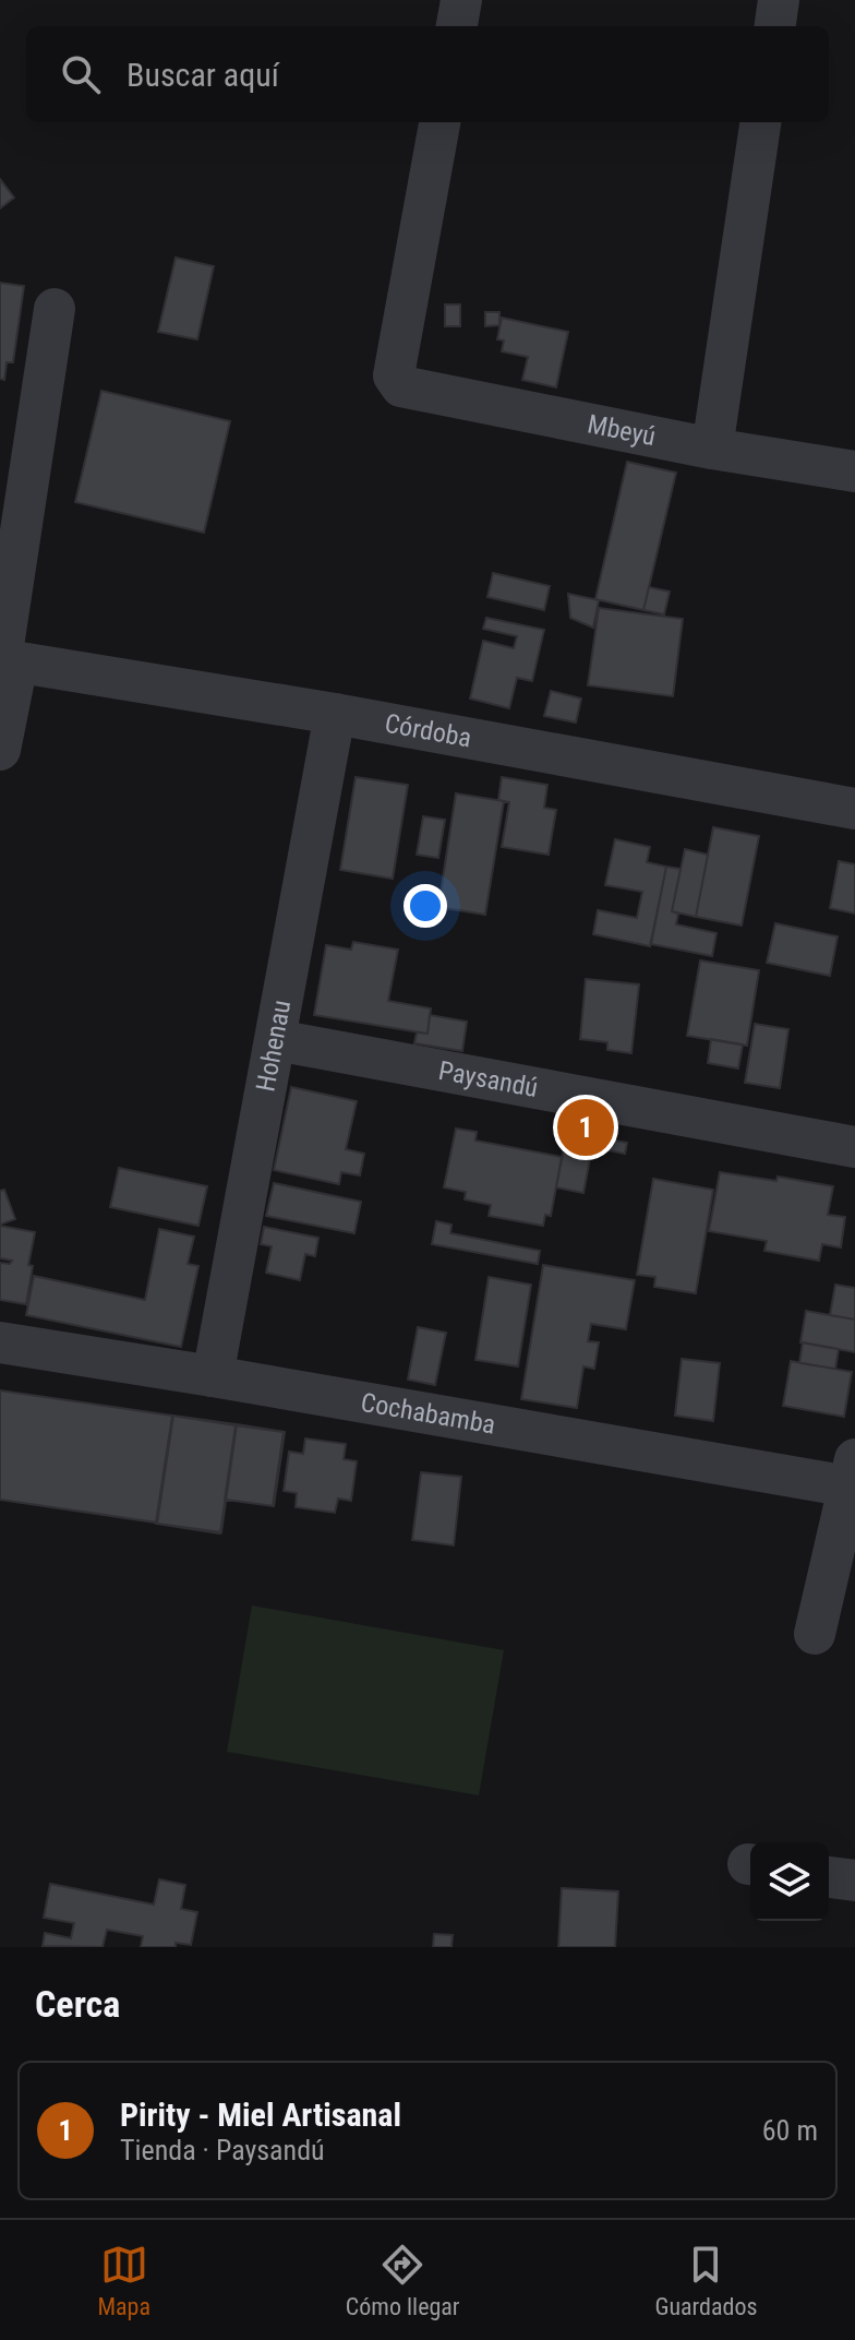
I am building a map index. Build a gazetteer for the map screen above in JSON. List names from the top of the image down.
{
  "streets": {
    "street": [
      "Mbeyú",
      "Córdoba",
      "Hohenau",
      "Paysandú",
      "Cochabamba"
    ]
  },
  "crossings": [
    ["Córdoba", "Hohenau"],
    ["Hohenau", "Paysandú"],
    ["Hohenau", "Cochabamba"]
  ],
  "page": {
    "search": "Buscar aquí",
    "pins": "1",
    "heading": "Cerca",
    "list": [
      {
        "mark": "1",
        "name": "Pirity - Miel Artisanal",
        "note": "Tienda · Paysandú",
        "value": "60 m"
      }
    ],
    "nav": ["Mapa", "Cómo llegar", "Guardados"]
  }
}
